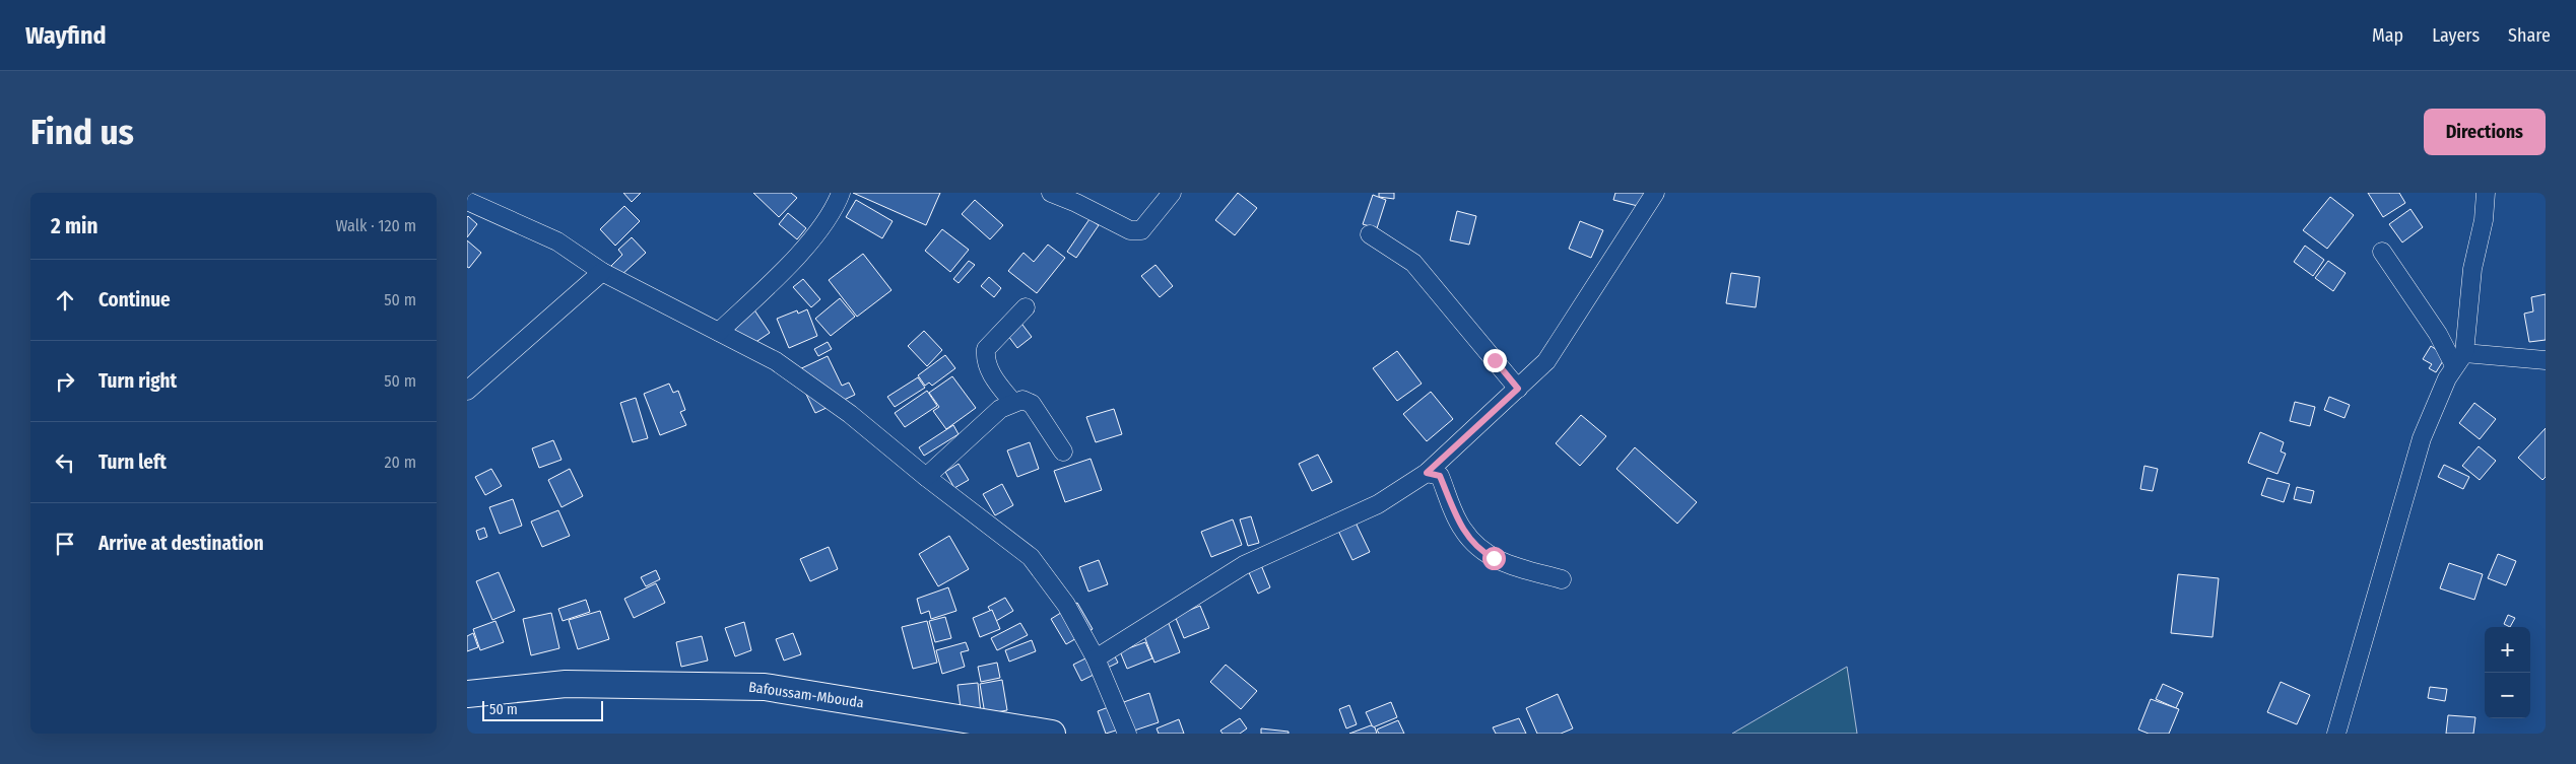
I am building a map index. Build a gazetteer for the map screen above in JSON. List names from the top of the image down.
{
  "streets": {
    "highway": ["Bafoussam-Mbouda"]
  },
  "scale_bar": "50 m",
  "page": {
    "header": "Wayfind",
    "nav": ["Map", "Layers", "Share"],
    "buttons": "Directions",
    "title": "Find us",
    "heading": ["2 min", "Walk · 120 m"],
    "list": [
      ["Continue", "50 m"],
      ["Turn right", "50 m"],
      ["Turn left", "20 m"],
      "Arrive at destination"
    ],
    "map_buttons": ["+", "−"],
    "scale": "50 m"
  }
}
